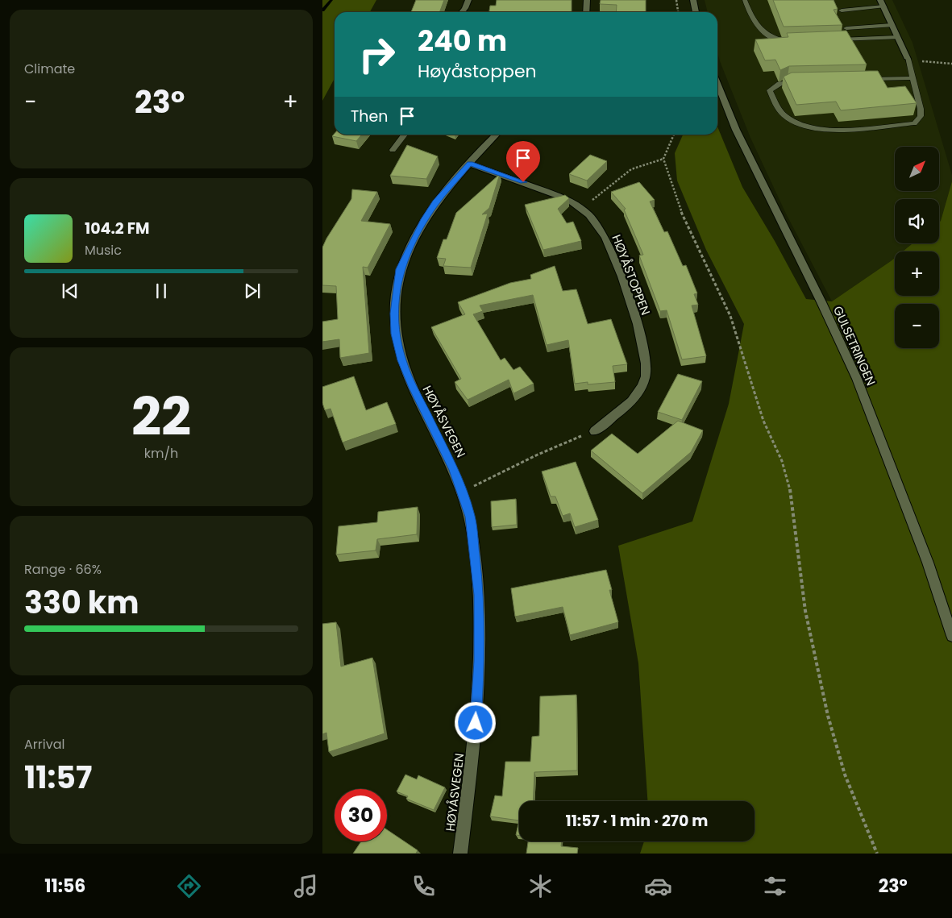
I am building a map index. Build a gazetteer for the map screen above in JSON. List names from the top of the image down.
{
  "streets": {
    "street": ["HØYÅSTOPPEN", "GULSETRINGEN", "HØYÅSVEGEN"]
  },
  "crossings": [
    ["HØYÅSTOPPEN", "HØYÅSVEGEN"]
  ],
  "north": "top right",
  "page": {
    "tile": [
      "Climate",
      ["22", "km/h"],
      ["Range · 66%", "330 km"],
      ["Arrival", "11:57"]
    ],
    "turn": ["240 m", "Høyåstoppen"],
    "heat": ["−", "23°", "+"],
    "then": "Then",
    "map_buttons": ["+", "−"],
    "song": ["104.2 FM", "Music"],
    "limit": "30",
    "trip": "11:57 · 1 min · 270 m",
    "tabs": ["11:56", "23°"]
  }
}
